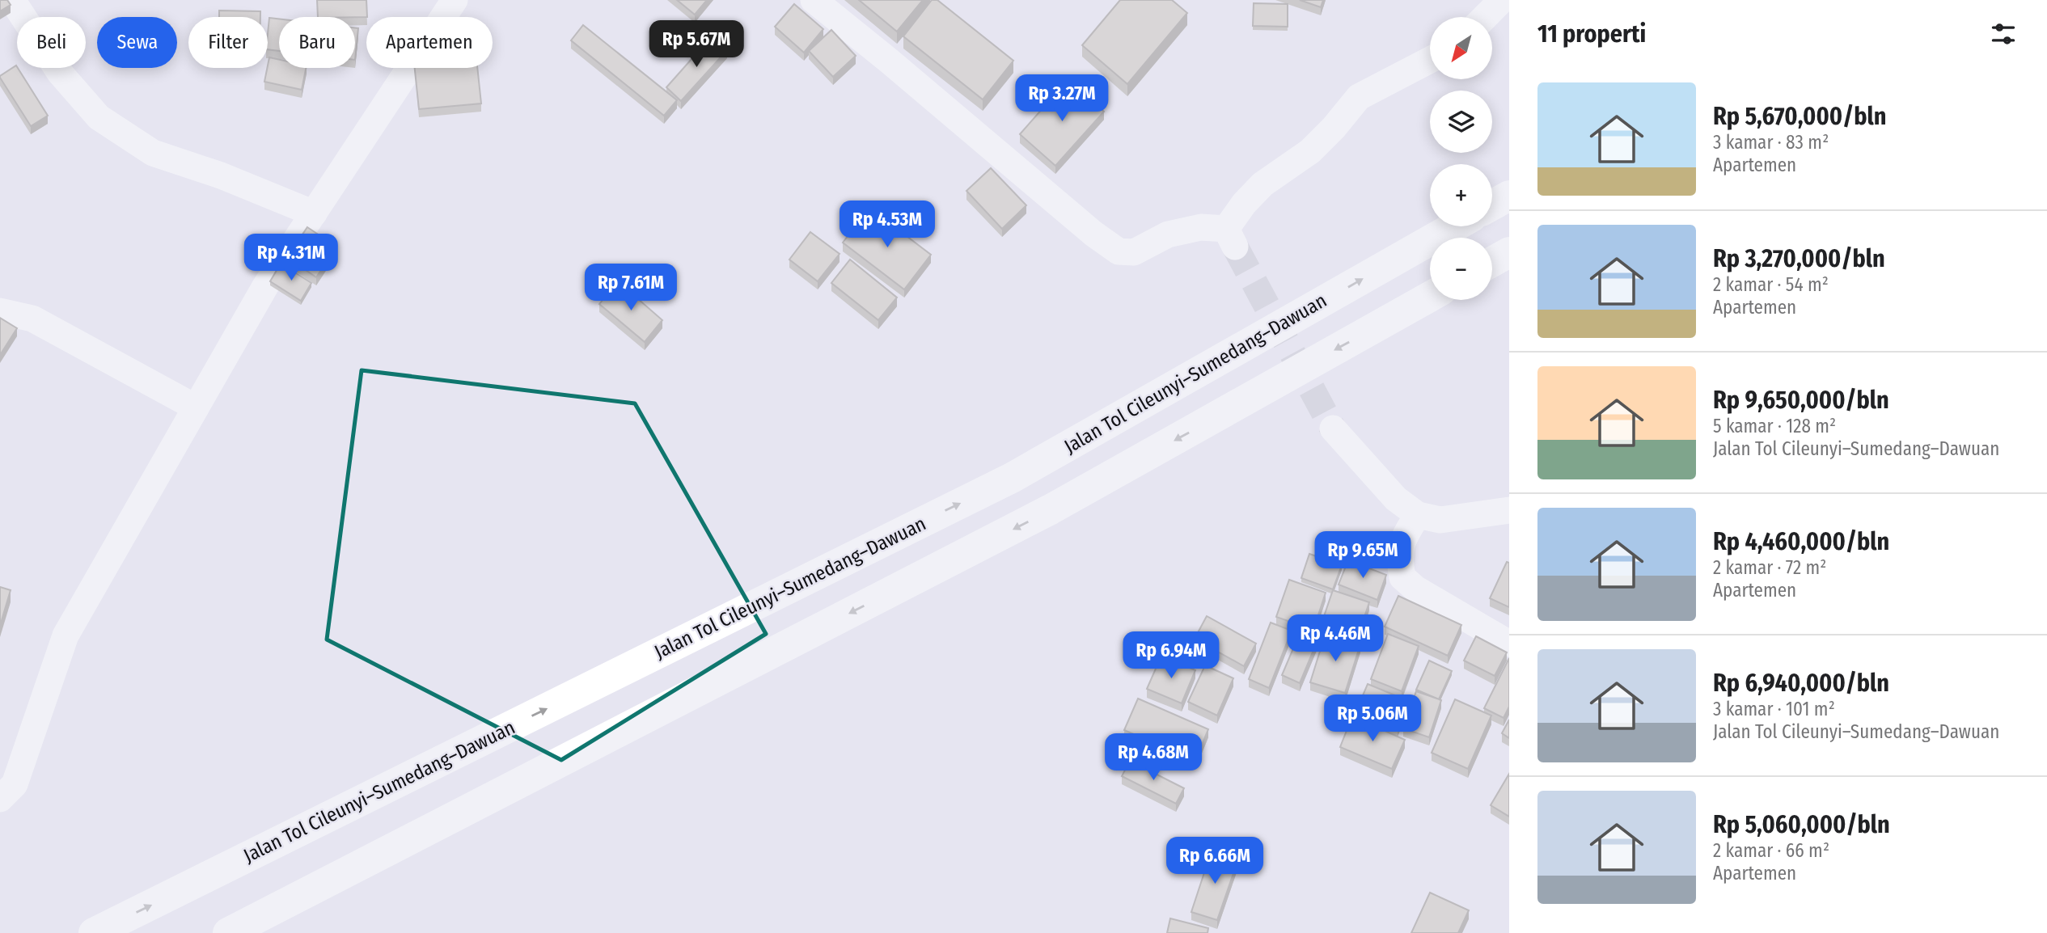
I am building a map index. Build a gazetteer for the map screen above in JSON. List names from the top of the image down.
{
  "streets": {
    "highway": ["Jalan Tol Cileunyi–Sumedang–Dawuan"]
  },
  "north": "bottom left",
  "page": {
    "heading": "11 properti",
    "map_buttons": ["+", "−"],
    "chip": [
      "Beli",
      "Sewa",
      "Filter",
      "Baru",
      "Apartemen"
    ],
    "price": [
      "Rp 5.67M",
      "Rp 3.27M",
      "Rp 4.53M",
      "Rp 4.31M",
      "Rp 7.61M",
      "Rp 9.65M",
      "Rp 4.46M",
      "Rp 6.94M",
      "Rp 5.06M",
      "Rp 4.68M",
      "Rp 6.66M"
    ],
    "list": [
      {
        "name": "Rp 5,670,000/bln",
        "note": "3 kamar · 83 m² · Apartemen"
      },
      {
        "name": "Rp 3,270,000/bln",
        "note": "2 kamar · 54 m² · Apartemen"
      },
      {
        "name": "Rp 9,650,000/bln",
        "note": "5 kamar · 128 m² · Jalan Tol Cileunyi–Sumedang–Dawuan"
      },
      {
        "name": "Rp 4,460,000/bln",
        "note": "2 kamar · 72 m² · Apartemen"
      },
      {
        "name": "Rp 6,940,000/bln",
        "note": "3 kamar · 101 m² · Jalan Tol Cileunyi–Sumedang–Dawuan"
      },
      {
        "name": "Rp 5,060,000/bln",
        "note": "2 kamar · 66 m² · Apartemen"
      }
    ]
  }
}
